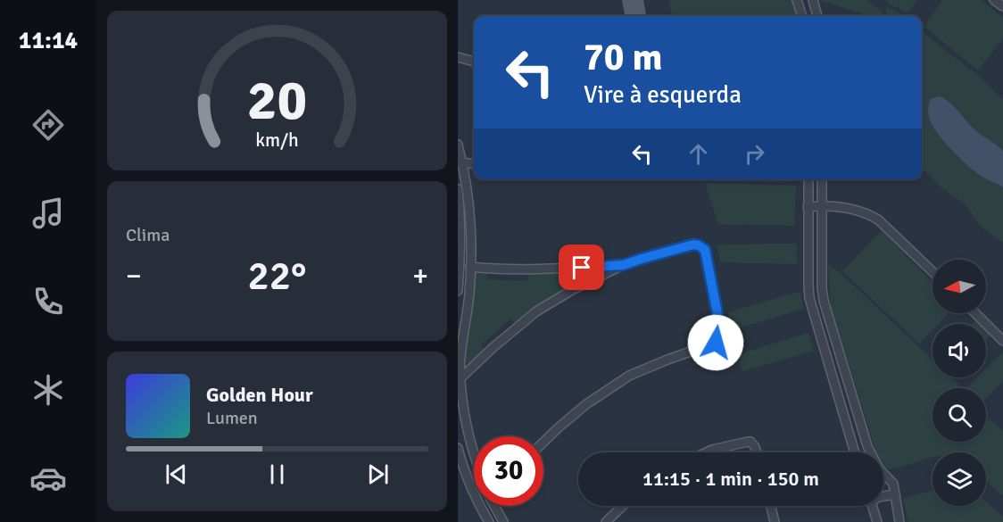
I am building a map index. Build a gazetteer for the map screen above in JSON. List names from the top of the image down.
{
  "north": "left",
  "page": {
    "tabs": "11:14",
    "turn": ["70 m", "Vire à esquerda"],
    "tile": "Clima",
    "heat": ["−", "22°", "+"],
    "song": ["Golden Hour", "Lumen"],
    "limit": "30",
    "trip": "11:15 · 1 min · 150 m",
    "gauge": ["20", "km/h"]
  }
}
